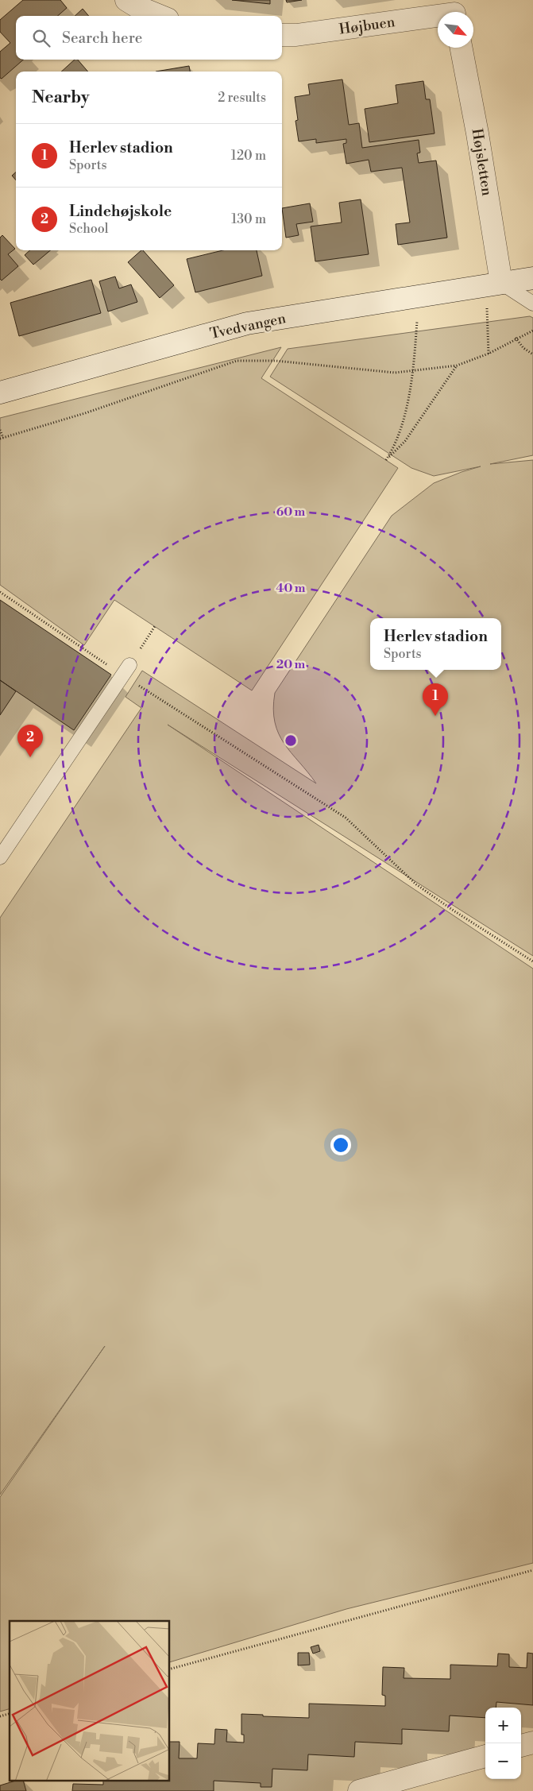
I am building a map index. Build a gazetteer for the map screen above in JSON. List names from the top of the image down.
{
  "streets": {
    "street": ["Højbuen", "Højsletten", "Tvedvangen"]
  },
  "crossings": [
    ["Højsletten", "Tvedvangen"]
  ],
  "north": "bottom right",
  "page": {
    "search": "Search here",
    "heading": ["Nearby", "2 results"],
    "list": [
      {
        "mark": "1",
        "name": "Herlev stadion",
        "note": "Sports",
        "value": "120 m"
      },
      {
        "mark": "2",
        "name": "Lindehøjskole",
        "note": "School",
        "value": "130 m"
      }
    ],
    "popup": ["Herlev stadion", "Sports"],
    "pins": ["1", "2"],
    "map_buttons": ["+", "−"]
  },
  "rings": ["60 m", "40 m", "20 m"]
}
